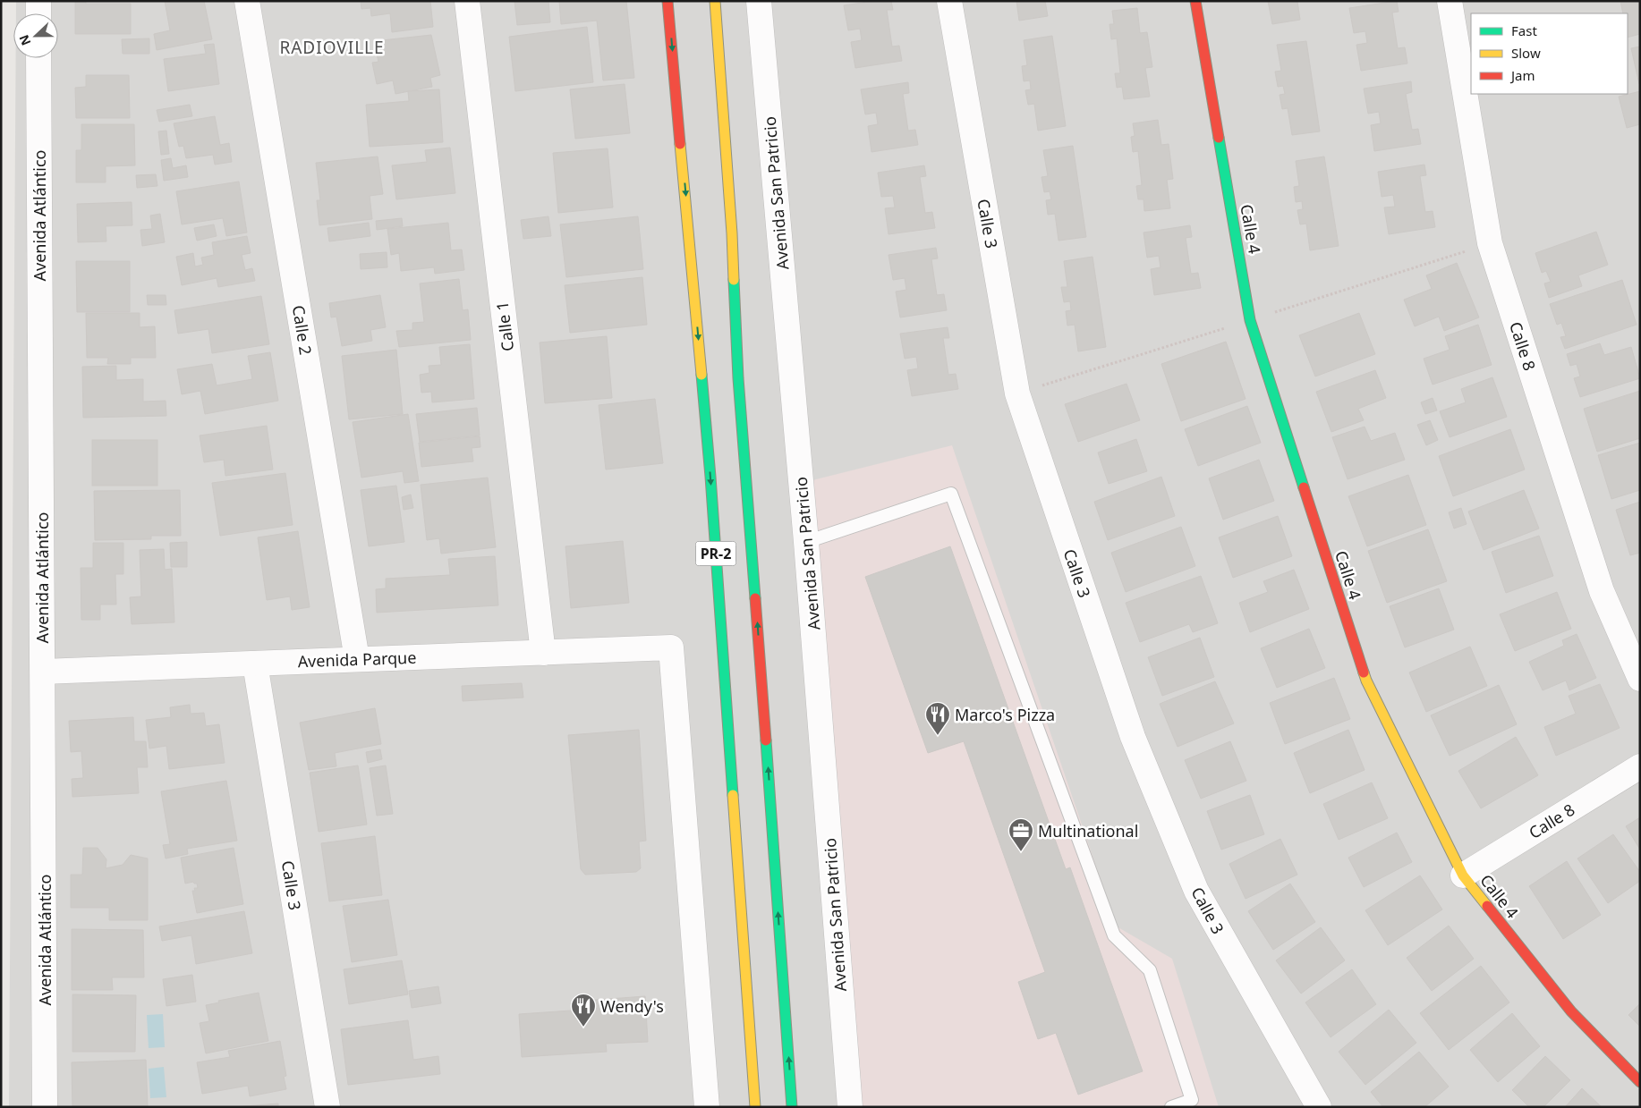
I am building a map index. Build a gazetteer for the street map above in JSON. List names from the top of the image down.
{
  "streets": {
    "main road": ["Calle 4", "PR-2"],
    "street": [
      "Avenida San Patricio",
      "Avenida Atlántico",
      "Calle 3",
      "Calle 1",
      "Calle 2",
      "Calle 8",
      "Avenida Parque"
    ]
  },
  "crossings": [
    ["Avenida Atlántico", "Avenida Parque"],
    ["Calle 3", "Avenida Parque"],
    ["Calle 4", "Calle 8"],
    ["Calle 1", "Avenida Parque"],
    ["Calle 2", "Avenida Parque"]
  ],
  "districts": ["RADIOVILLE"],
  "places": {
    "restaurant": ["Marco's Pizza", "Wendy's"],
    "office": ["Multinational"]
  },
  "legend": ["Fast", "Slow", "Jam"],
  "north": "left"
}
